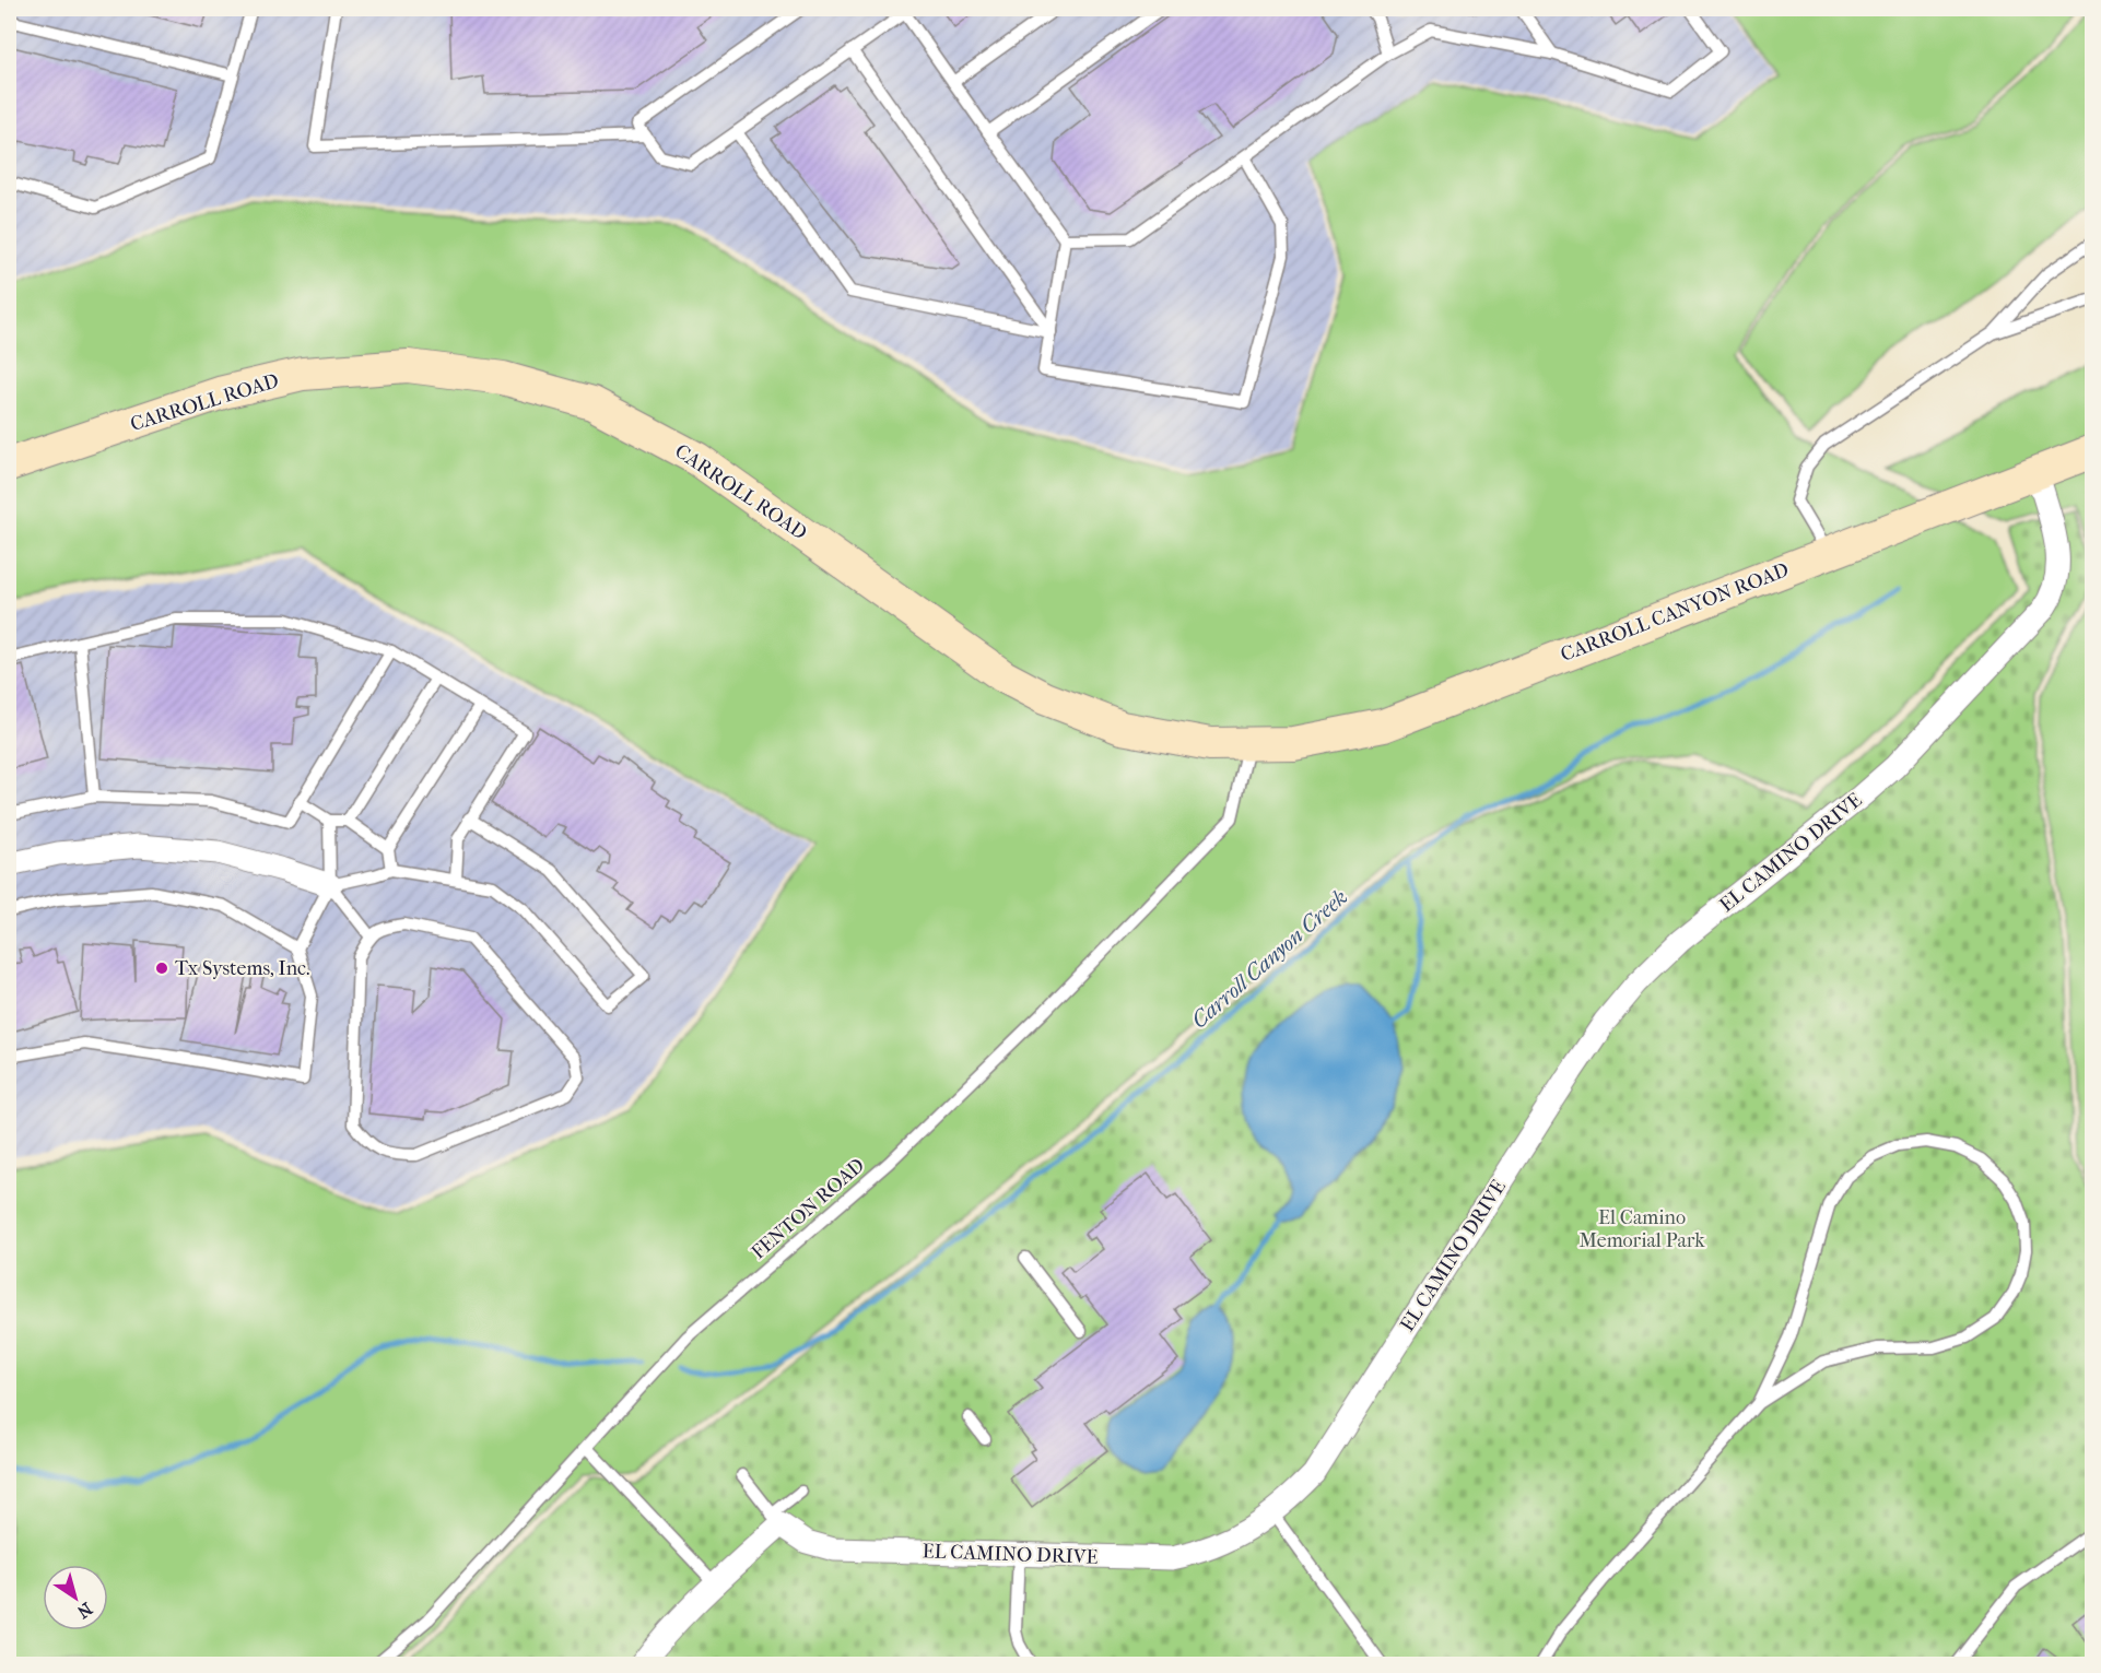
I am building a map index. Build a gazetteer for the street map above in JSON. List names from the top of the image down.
{
  "streets": {
    "main road": ["CARROLL ROAD", "CARROLL CANYON ROAD"],
    "street": ["EL CAMINO DRIVE"],
    "lane": ["FENTON ROAD"]
  },
  "crossings": [
    ["CARROLL ROAD", "CARROLL CANYON ROAD"],
    ["CARROLL ROAD", "FENTON ROAD"],
    ["CARROLL CANYON ROAD", "EL CAMINO DRIVE"],
    ["CARROLL CANYON ROAD", "FENTON ROAD"]
  ],
  "water": ["Carroll Canyon Creek"],
  "parks": ["El Camino Memorial Park"],
  "places": ["Tx Systems, Inc."],
  "north": "bottom right"
}
